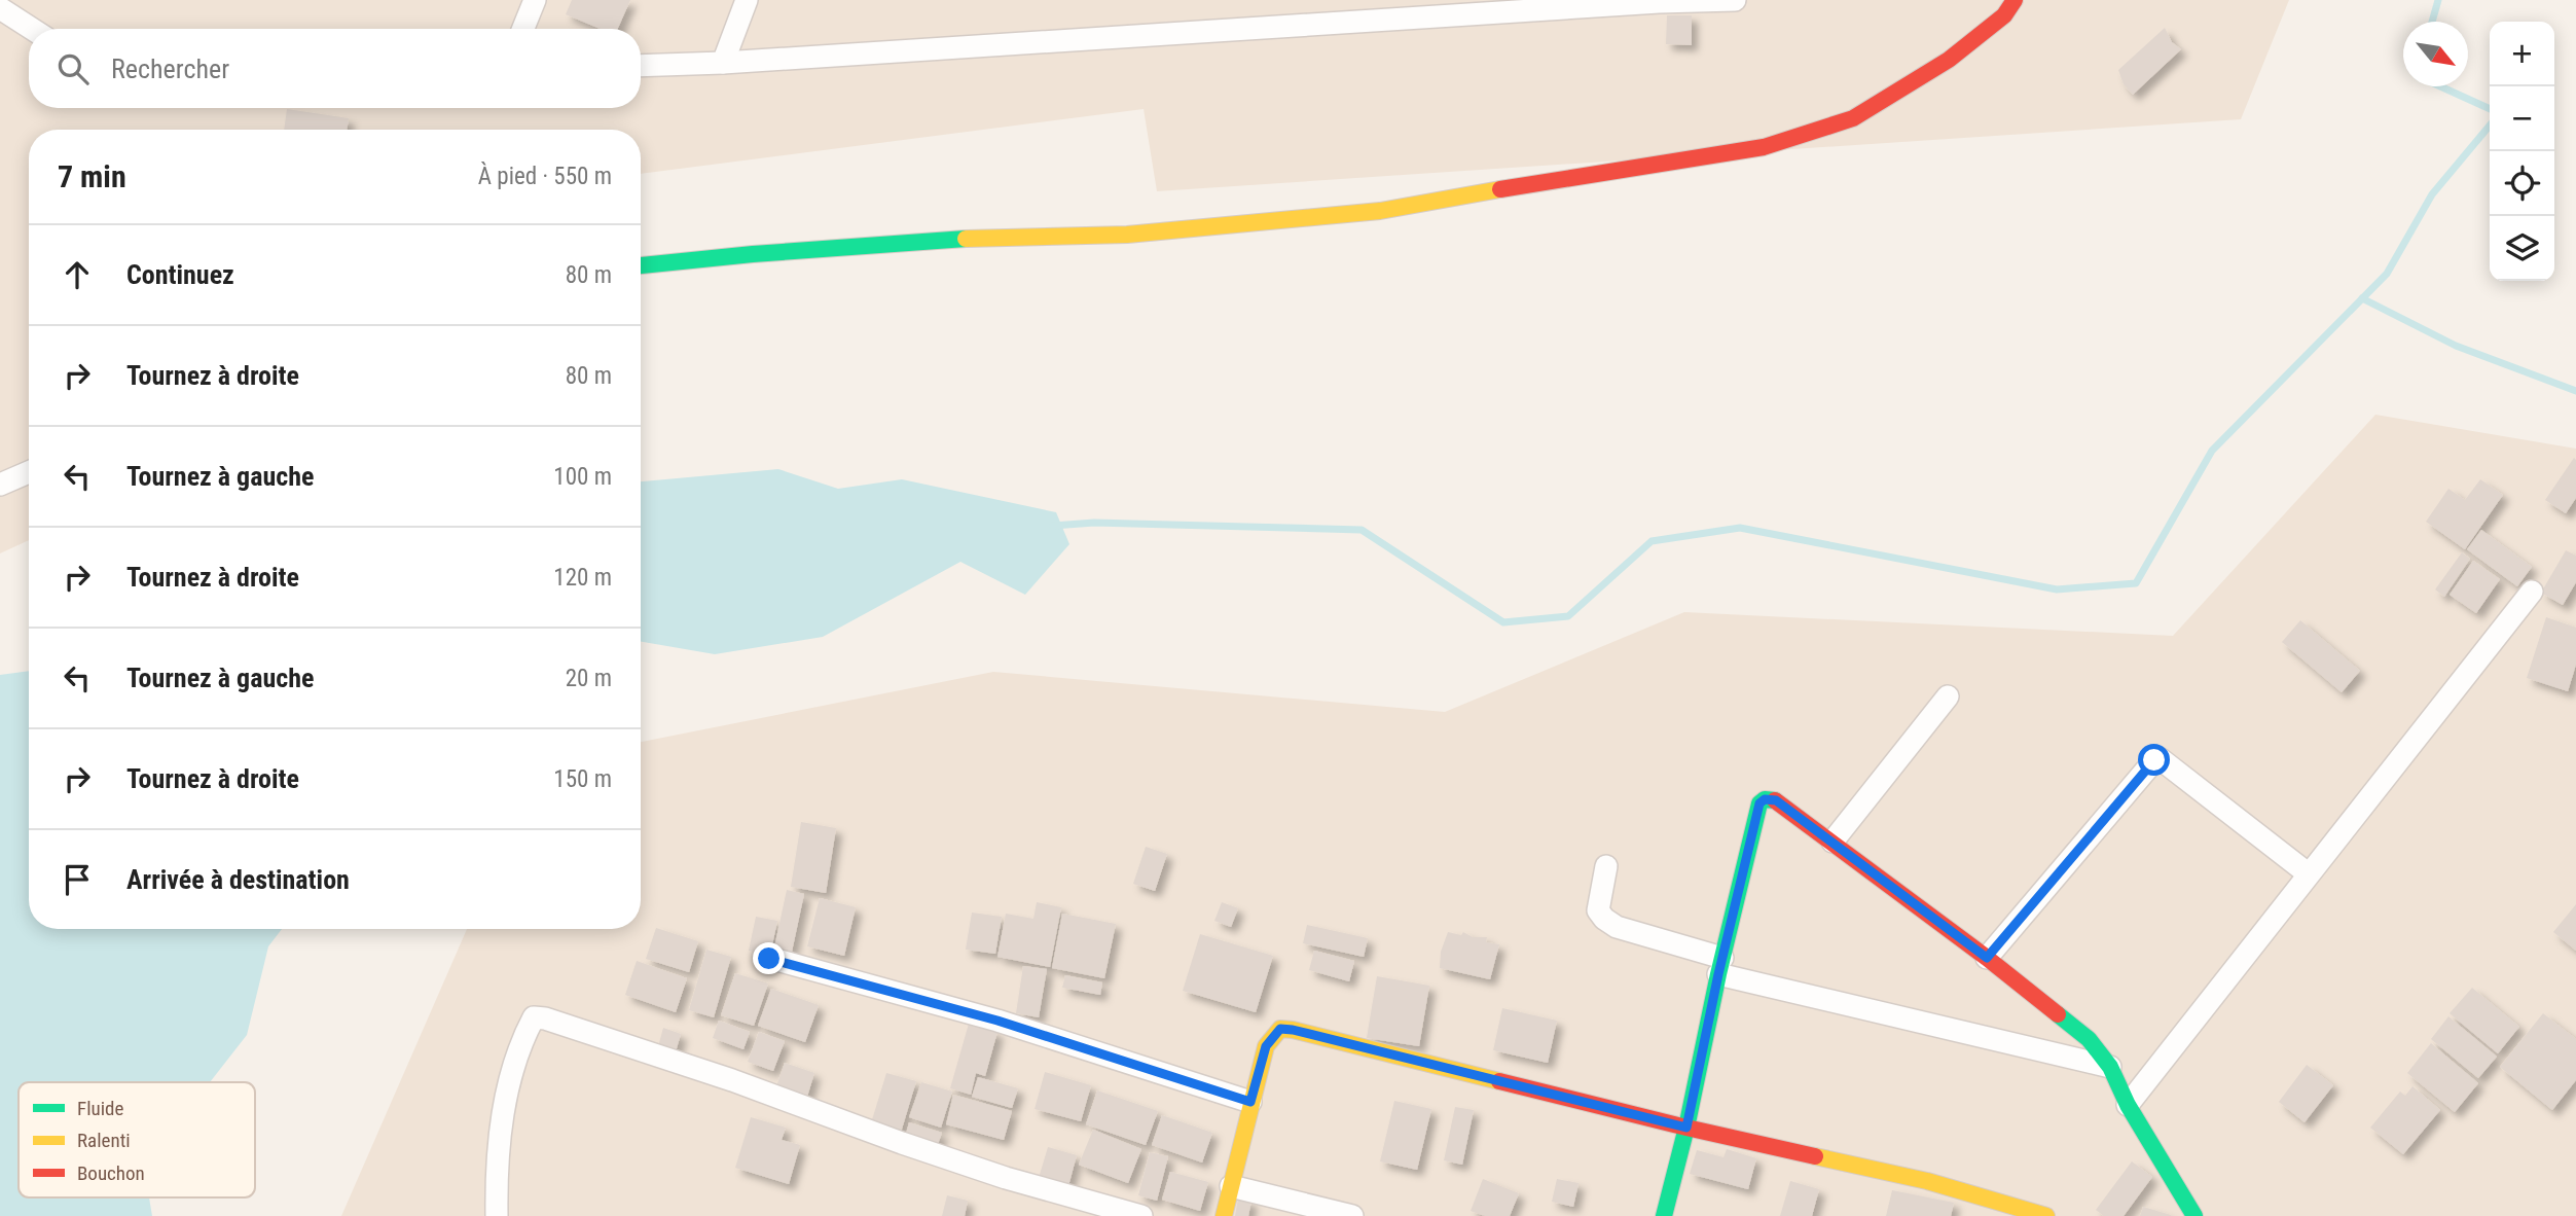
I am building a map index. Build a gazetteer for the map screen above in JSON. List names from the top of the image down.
{
  "legend": ["Fluide", "Ralenti", "Bouchon"],
  "north": "bottom right",
  "page": {
    "map_buttons": ["+", "−"],
    "search": "Rechercher",
    "heading": ["7 min", "À pied · 550 m"],
    "list": [
      ["Continuez", "80 m"],
      ["Tournez à droite", "80 m"],
      ["Tournez à gauche", "100 m"],
      ["Tournez à droite", "120 m"],
      ["Tournez à gauche", "20 m"],
      ["Tournez à droite", "150 m"],
      "Arrivée à destination"
    ]
  }
}
